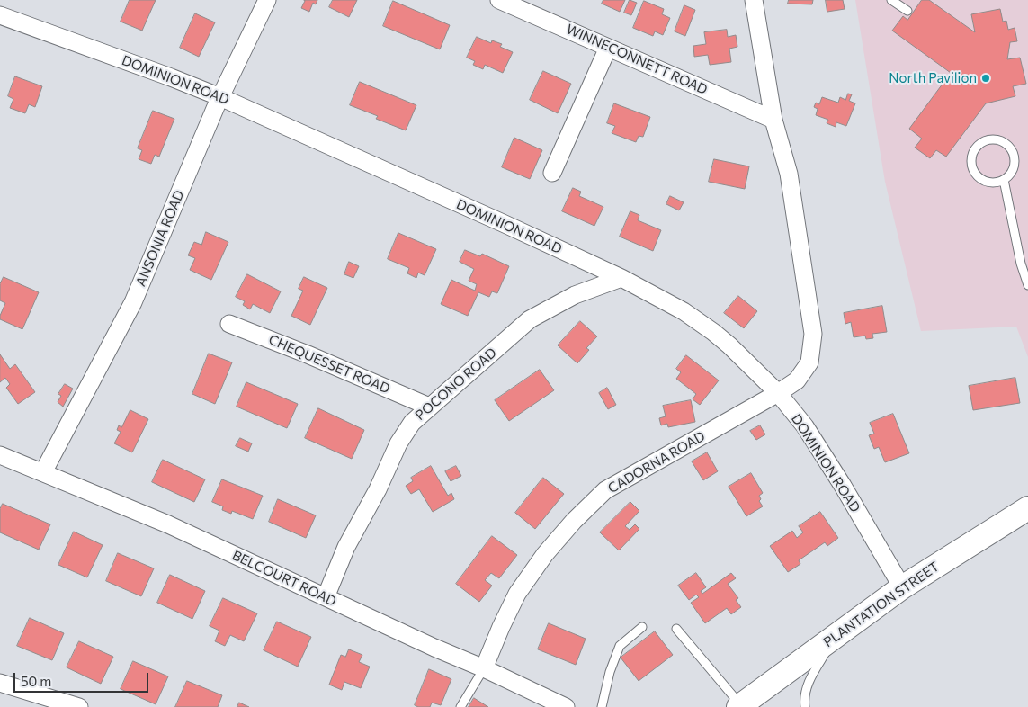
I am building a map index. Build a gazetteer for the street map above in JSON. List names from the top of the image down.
{
  "streets": {
    "main road": ["PLANTATION STREET"],
    "street": [
      "WINNECONNETT ROAD",
      "DOMINION ROAD",
      "ANSONIA ROAD",
      "CHEQUESSET ROAD",
      "POCONO ROAD",
      "CADORNA ROAD",
      "BELCOURT ROAD"
    ]
  },
  "crossings": [
    ["WINNECONNETT ROAD", "CADORNA ROAD"],
    ["DOMINION ROAD", "ANSONIA ROAD"],
    ["DOMINION ROAD", "POCONO ROAD"],
    ["DOMINION ROAD", "CADORNA ROAD"],
    ["DOMINION ROAD", "PLANTATION STREET"],
    ["ANSONIA ROAD", "BELCOURT ROAD"],
    ["CHEQUESSET ROAD", "POCONO ROAD"],
    ["POCONO ROAD", "BELCOURT ROAD"],
    ["CADORNA ROAD", "BELCOURT ROAD"]
  ],
  "places": ["North Pavilion"],
  "scale_bar": "50 m"
}
